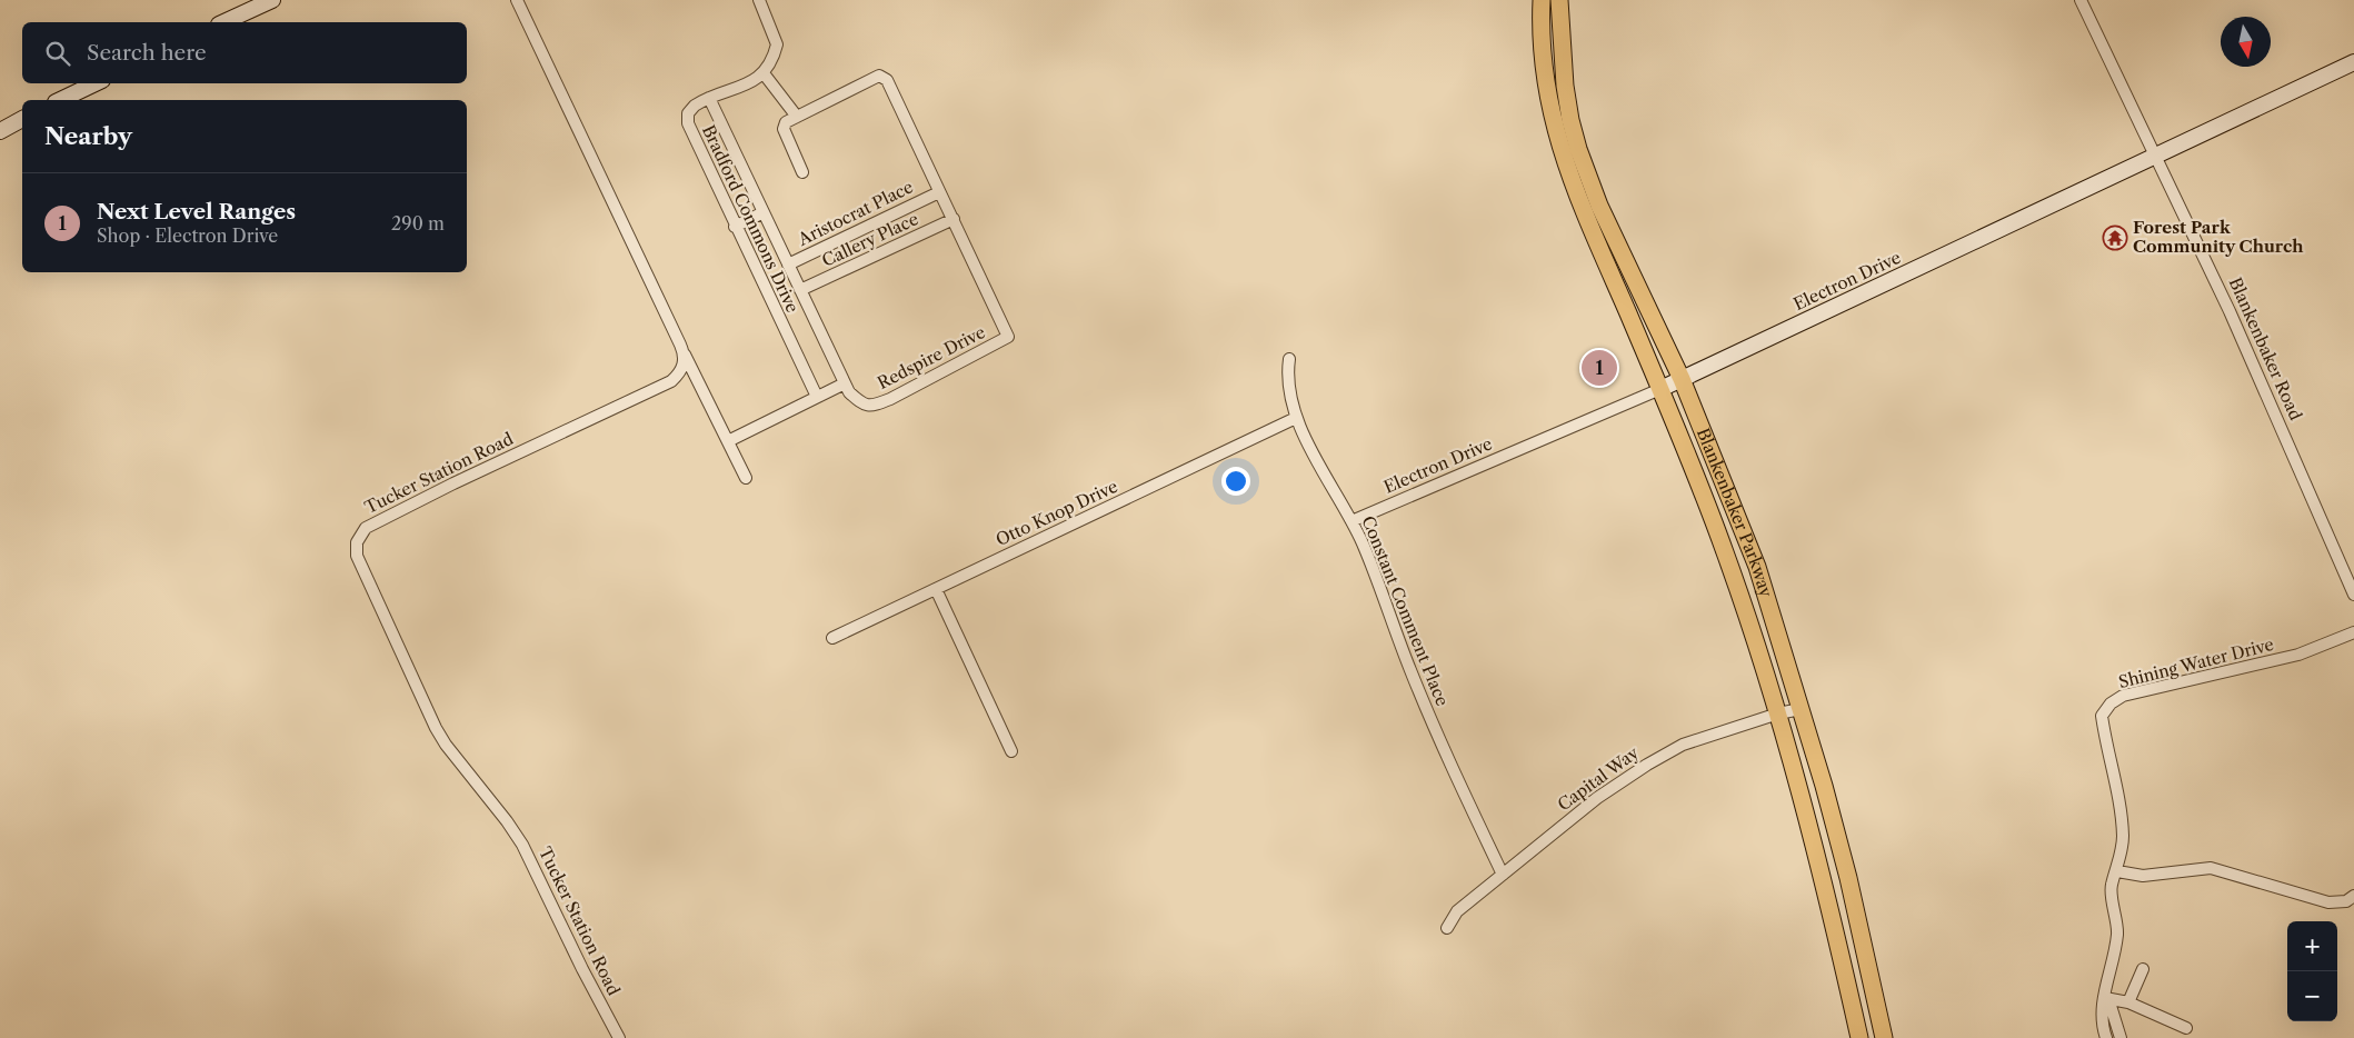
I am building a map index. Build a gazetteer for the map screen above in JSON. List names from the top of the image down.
{
  "streets": {
    "main road": ["Blankenbaker Parkway"],
    "street": [
      "Aristocrat Place",
      "Bradford Commons Drive",
      "Callery Place",
      "Electron Drive",
      "Blankenbaker Road",
      "Redspire Drive",
      "Tucker Station Road",
      "Otto Knop Drive",
      "Constant Comment Place",
      "Shining Water Drive",
      "Capital Way"
    ]
  },
  "crossings": [
    ["Aristocrat Place", "Redspire Drive"],
    ["Bradford Commons Drive", "Redspire Drive"],
    ["Callery Place", "Redspire Drive"],
    ["Electron Drive", "Blankenbaker Road"],
    ["Electron Drive", "Blankenbaker Parkway"],
    ["Electron Drive", "Constant Comment Place"],
    ["Otto Knop Drive", "Constant Comment Place"],
    ["Blankenbaker Parkway", "Capital Way"],
    ["Constant Comment Place", "Capital Way"]
  ],
  "places": {
    "temple": ["Forest Park Community Church"]
  },
  "north": "bottom",
  "page": {
    "search": "Search here",
    "heading": "Nearby",
    "list": [
      {
        "mark": "1",
        "name": "Next Level Ranges",
        "note": "Shop · Electron Drive",
        "value": "290 m"
      }
    ],
    "pins": "1",
    "map_buttons": ["+", "−"]
  }
}
